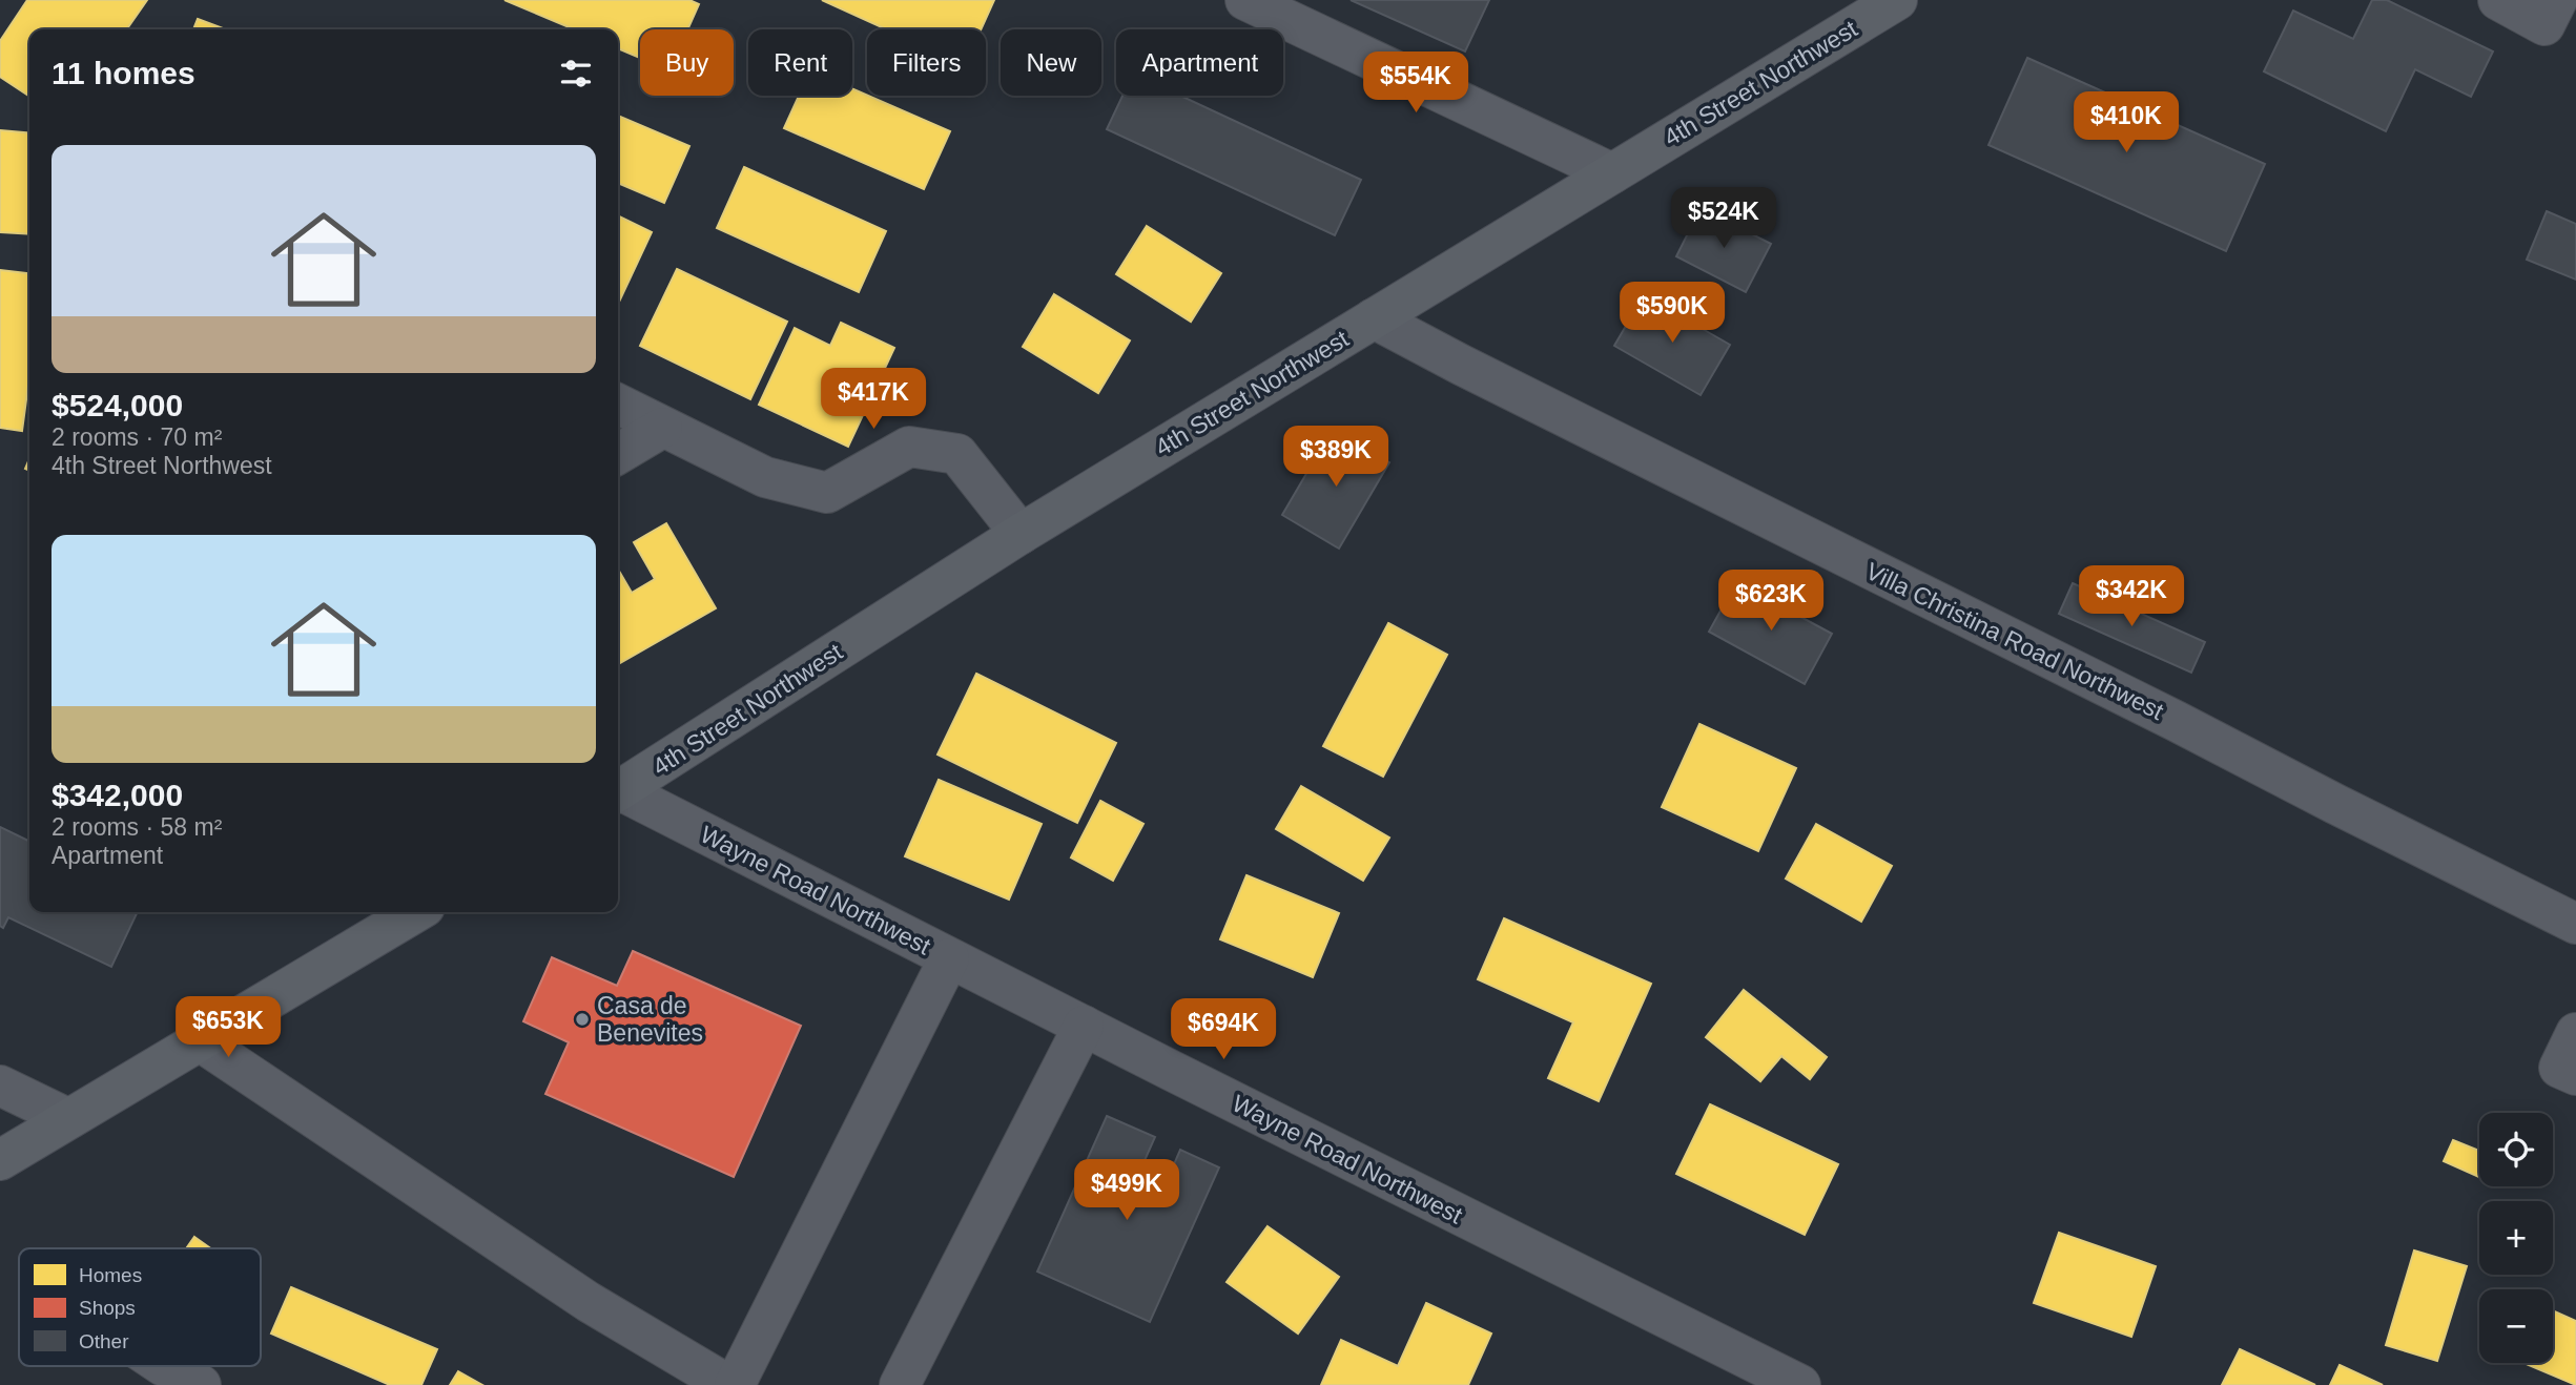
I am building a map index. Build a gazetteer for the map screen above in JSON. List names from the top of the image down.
{
  "streets": {
    "main road": ["4th Street Northwest"],
    "street": ["Villa Christina Road Northwest", "Wayne Road Northwest"]
  },
  "crossings": [
    ["4th Street Northwest", "Villa Christina Road Northwest"]
  ],
  "places": ["Casa de Benevites"],
  "legend": ["Homes", "Shops", "Other"],
  "page": {
    "chip": [
      "Buy",
      "Rent",
      "Filters",
      "New",
      "Apartment"
    ],
    "heading": "11 homes",
    "price": [
      "$554K",
      "$410K",
      "$524K",
      "$590K",
      "$417K",
      "$389K",
      "$342K",
      "$623K",
      "$653K",
      "$694K",
      "$499K"
    ],
    "list": [
      {
        "name": "$524,000",
        "note": "2 rooms · 70 m² · 4th Street Northwest"
      },
      {
        "name": "$342,000",
        "note": "2 rooms · 58 m² · Apartment"
      }
    ],
    "map_buttons": ["+", "−"]
  }
}
